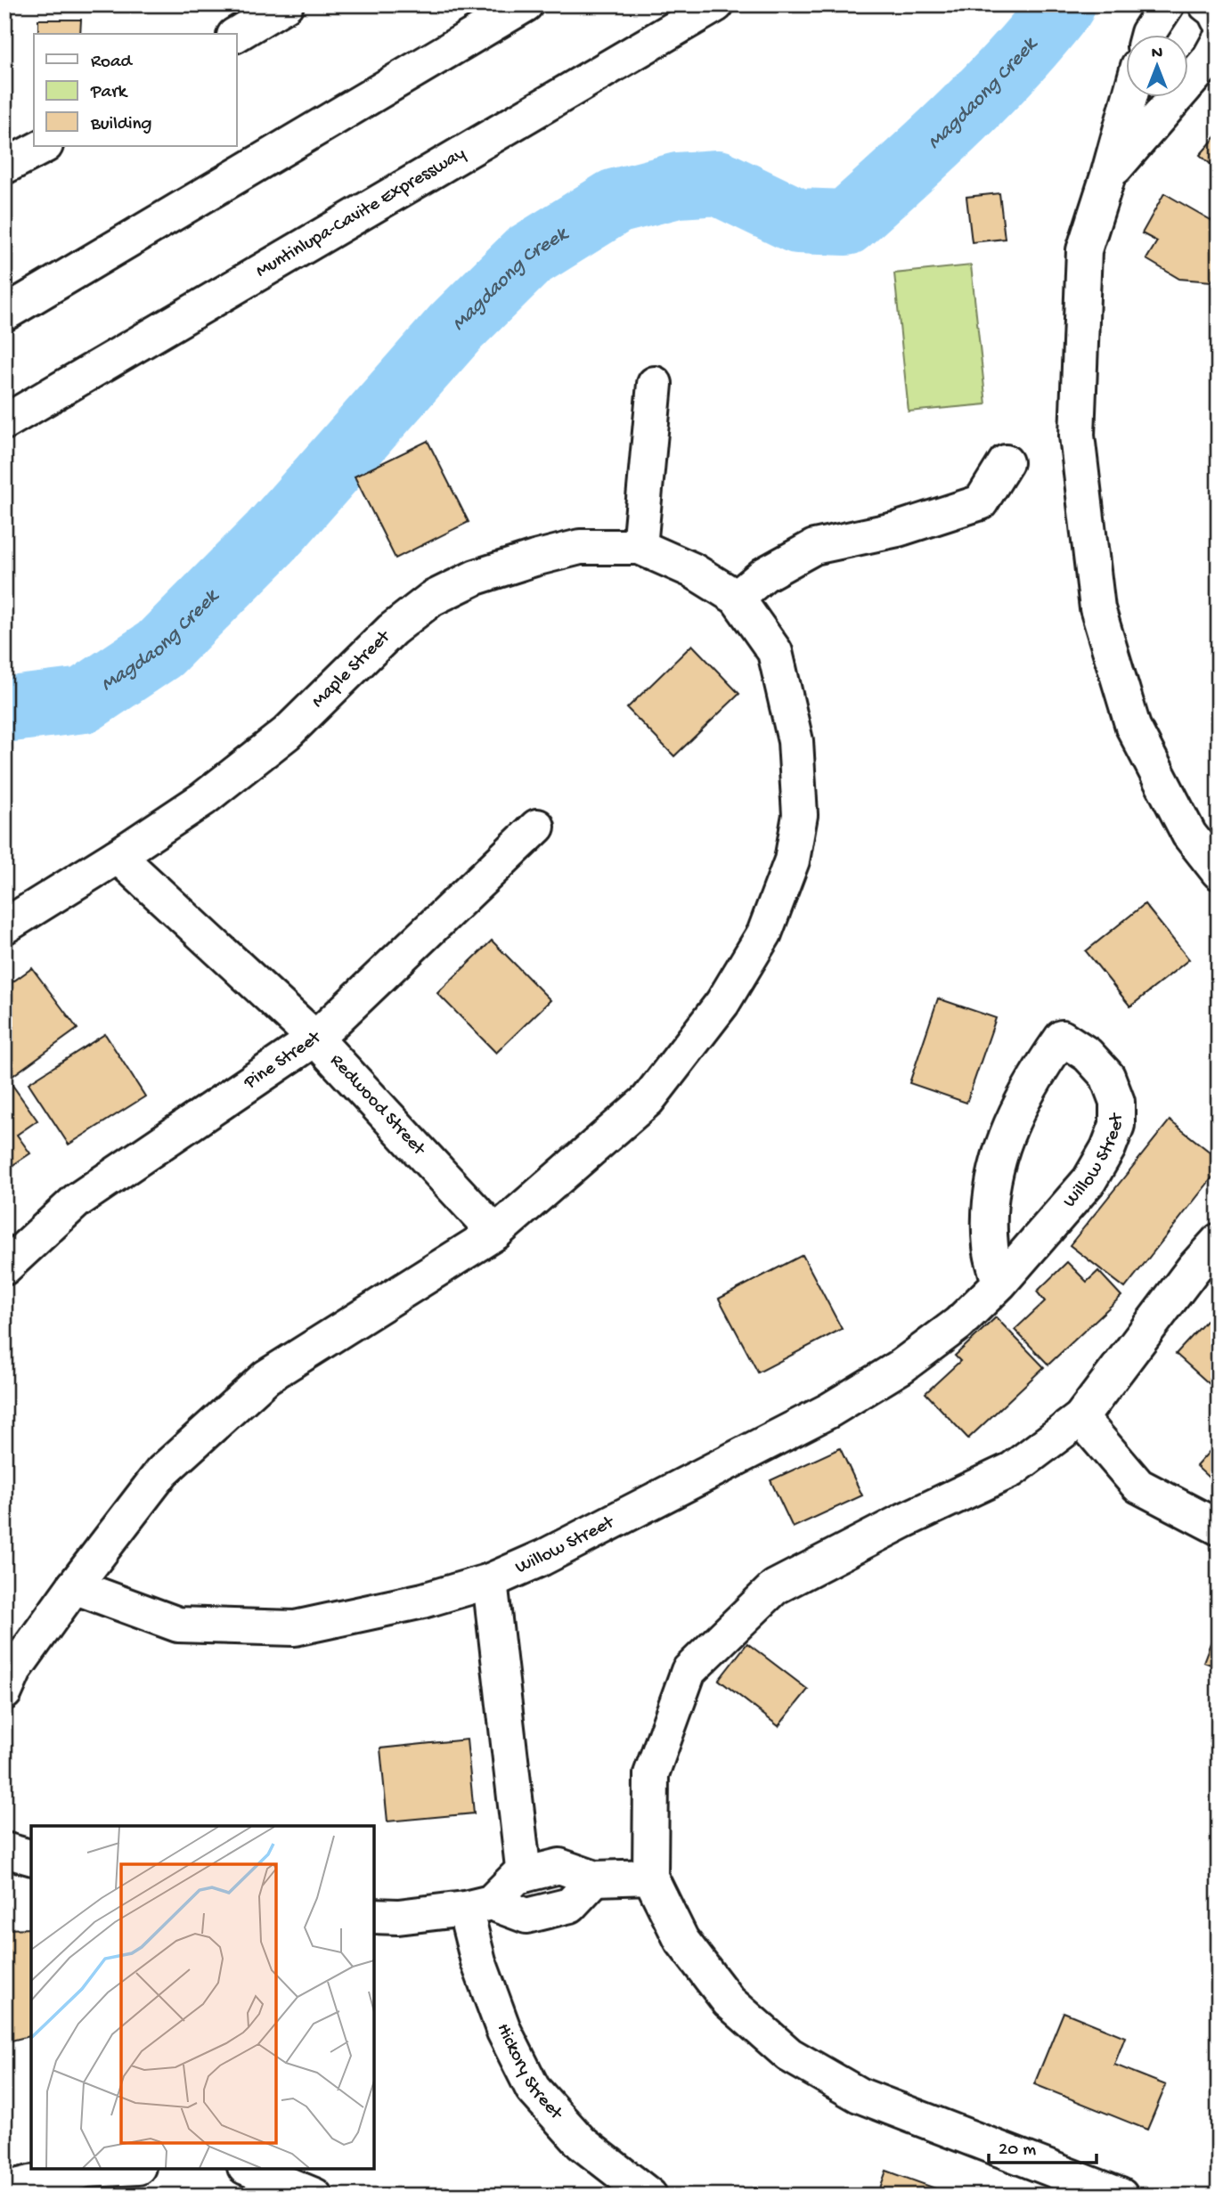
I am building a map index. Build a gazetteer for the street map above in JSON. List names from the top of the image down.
{
  "streets": {
    "main road": [
      "Muntinlupa-Cavite Expressway",
      "Maple Street",
      "Pine Street",
      "Redwood Street",
      "Willow Street",
      "Hickory Street"
    ]
  },
  "crossings": [
    ["Maple Street", "Redwood Street"],
    ["Pine Street", "Redwood Street"]
  ],
  "water": ["Magdaong Creek"],
  "legend": ["Road", "Park", "Building"],
  "scale_bar": "20 m",
  "north": "top"
}
